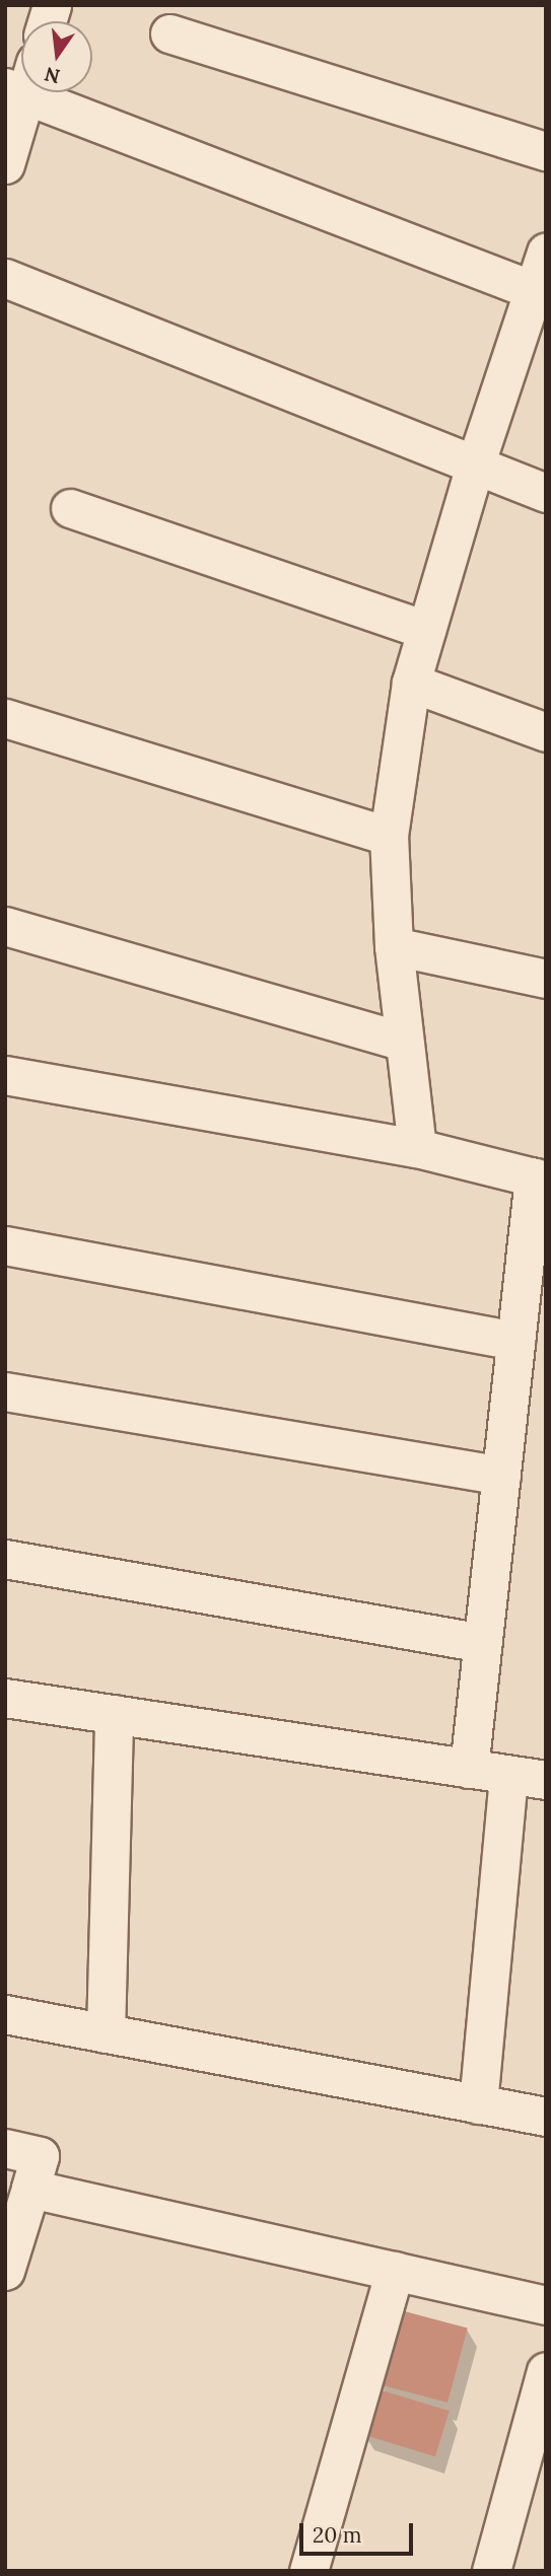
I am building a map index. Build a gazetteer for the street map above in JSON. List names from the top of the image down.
{
  "scale_bar": "20 m",
  "north": "bottom"
}
